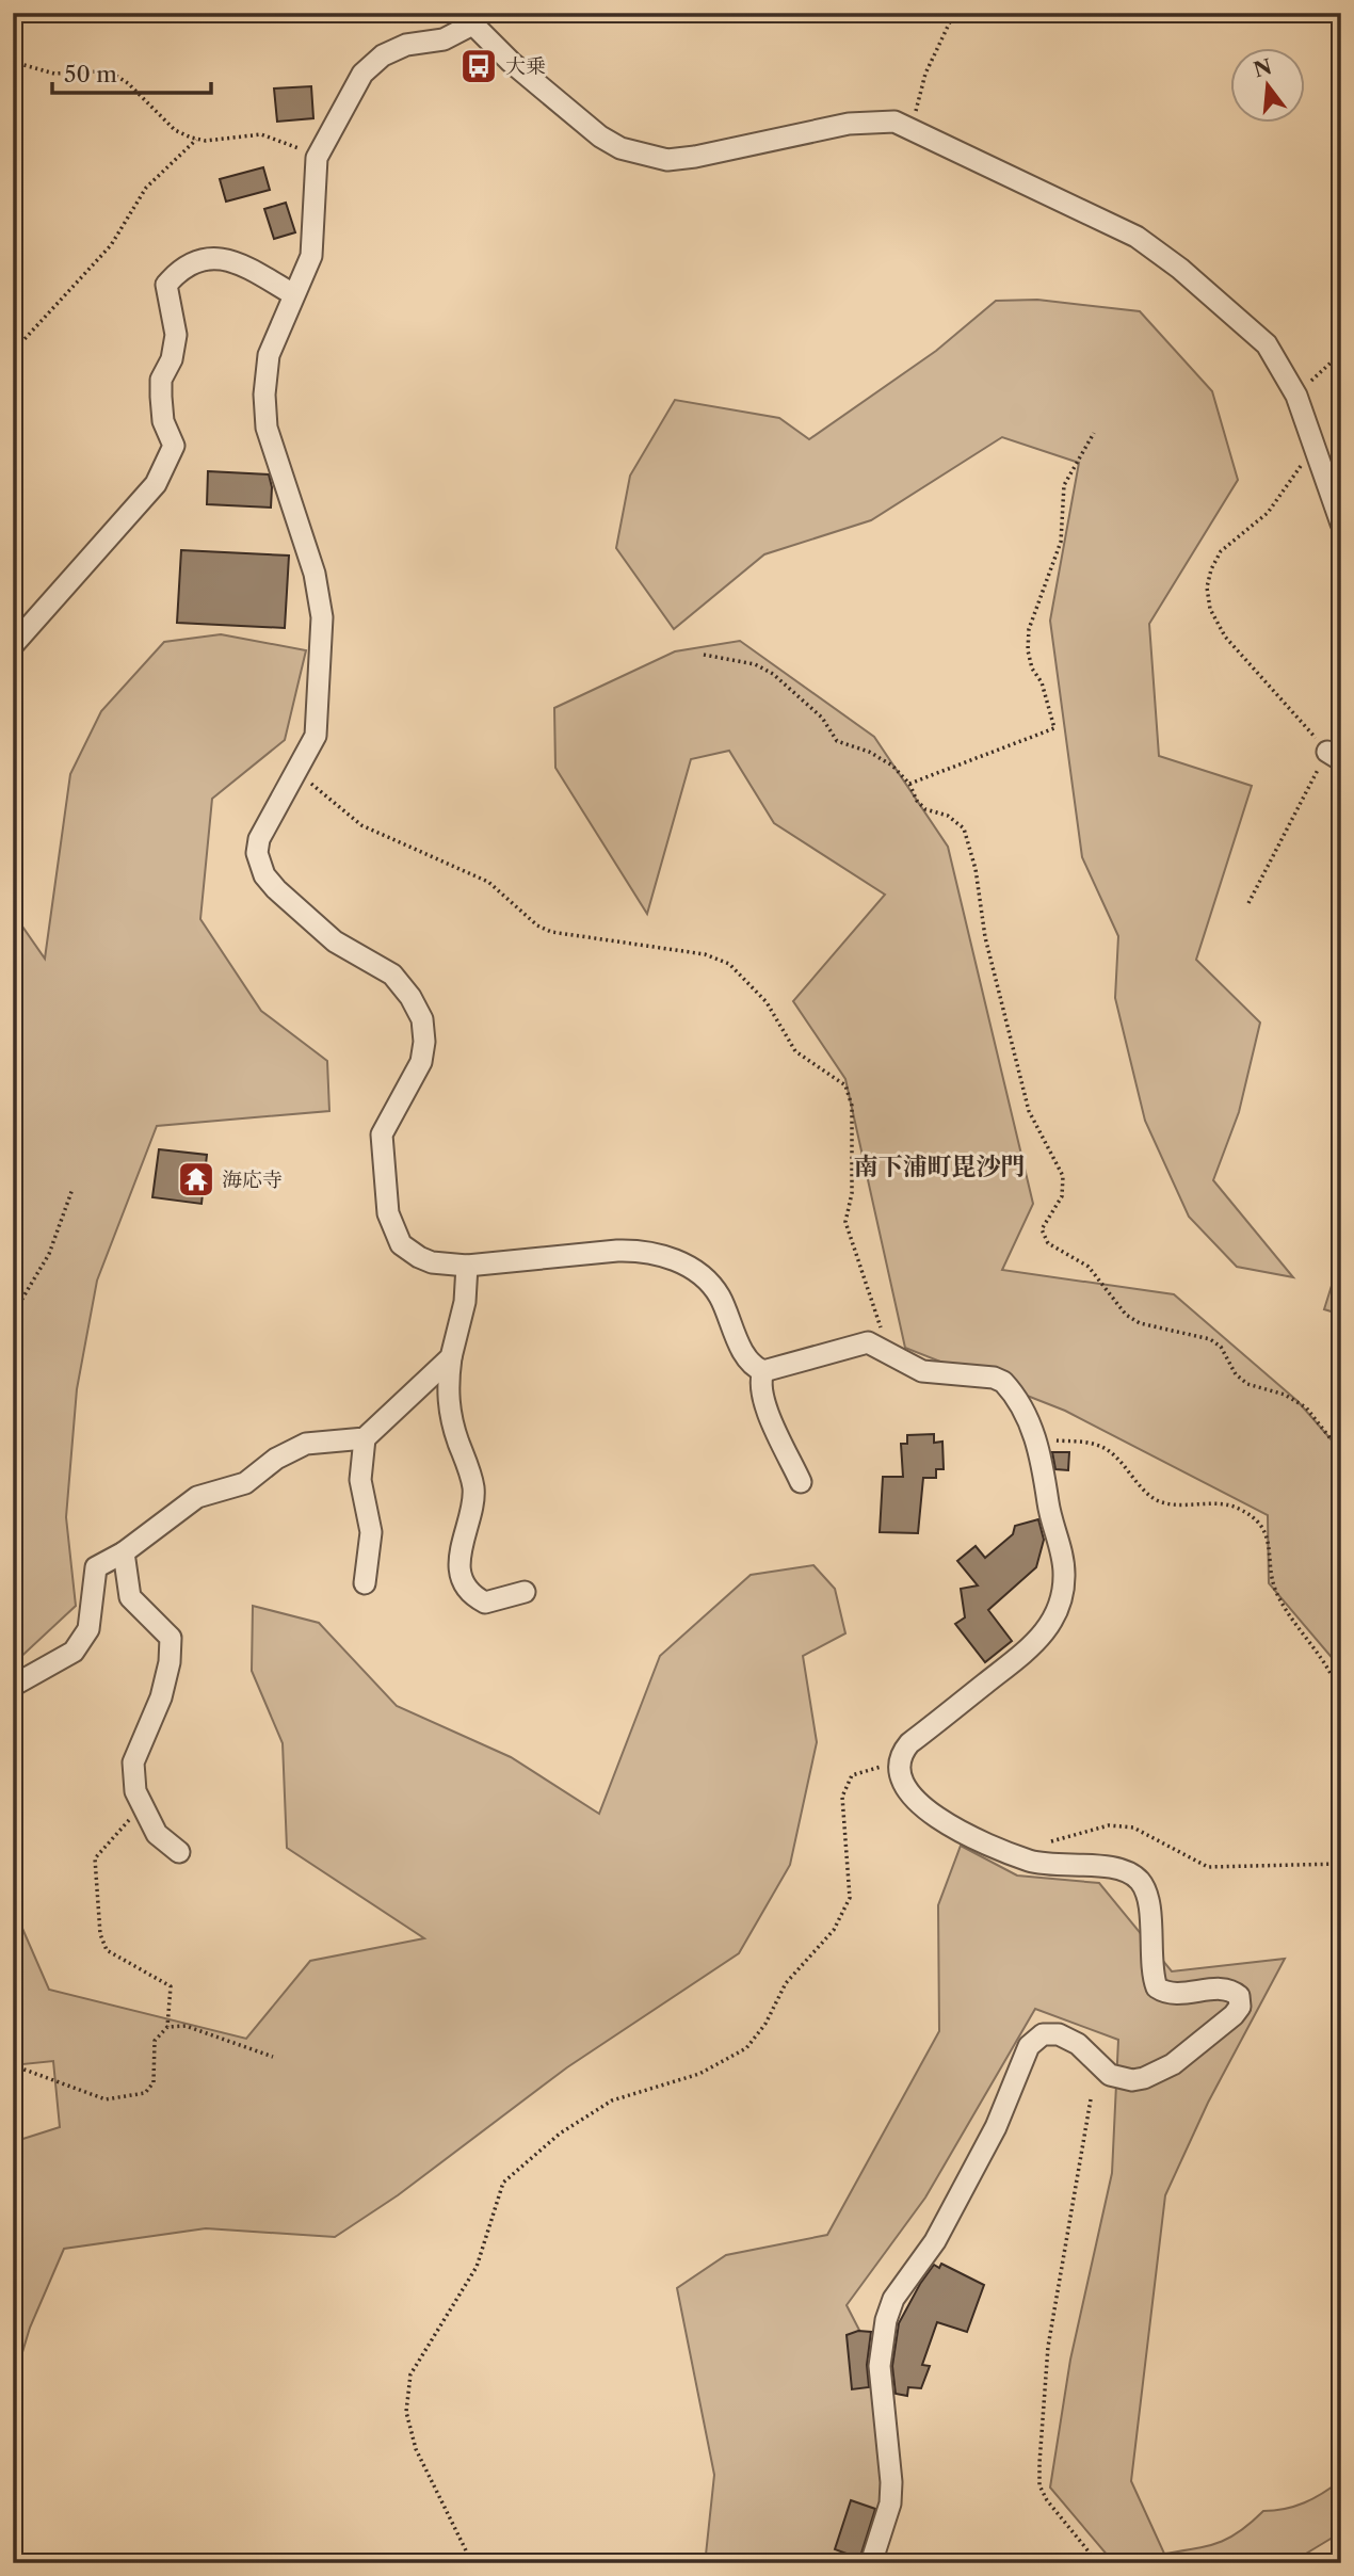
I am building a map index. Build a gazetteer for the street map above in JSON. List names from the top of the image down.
{
  "districts": ["南下浦町毘沙門"],
  "places": {
    "bus stop": ["大乗"],
    "temple": ["海応寺"]
  },
  "scale_bar": "50 m",
  "north": "top"
}
